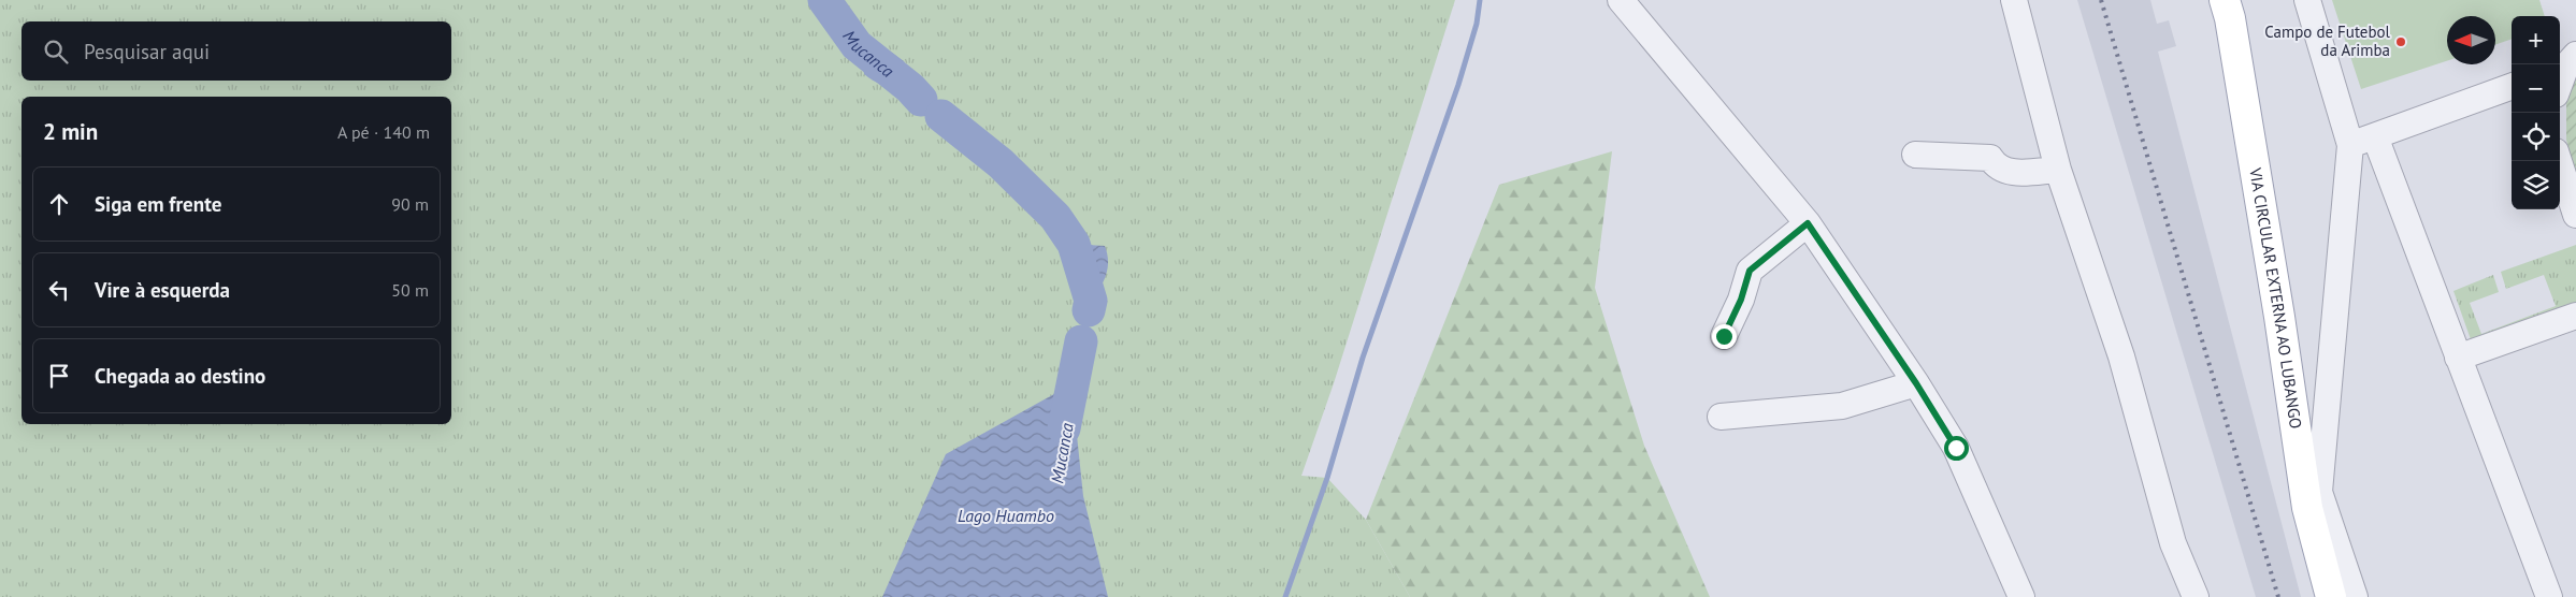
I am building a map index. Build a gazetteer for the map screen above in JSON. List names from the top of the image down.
{
  "streets": {
    "main road": ["VIA CIRCULAR EXTERNA AO LUBANGO"]
  },
  "water": ["Mucanca", "Lago Huambo"],
  "places": ["Campo de Futebol da Arimba"],
  "north": "left",
  "page": {
    "map_buttons": ["+", "−"],
    "search": "Pesquisar aqui",
    "heading": ["2 min", "A pé · 140 m"],
    "list": [
      ["Siga em frente", "90 m"],
      ["Vire à esquerda", "50 m"],
      "Chegada ao destino"
    ]
  }
}
